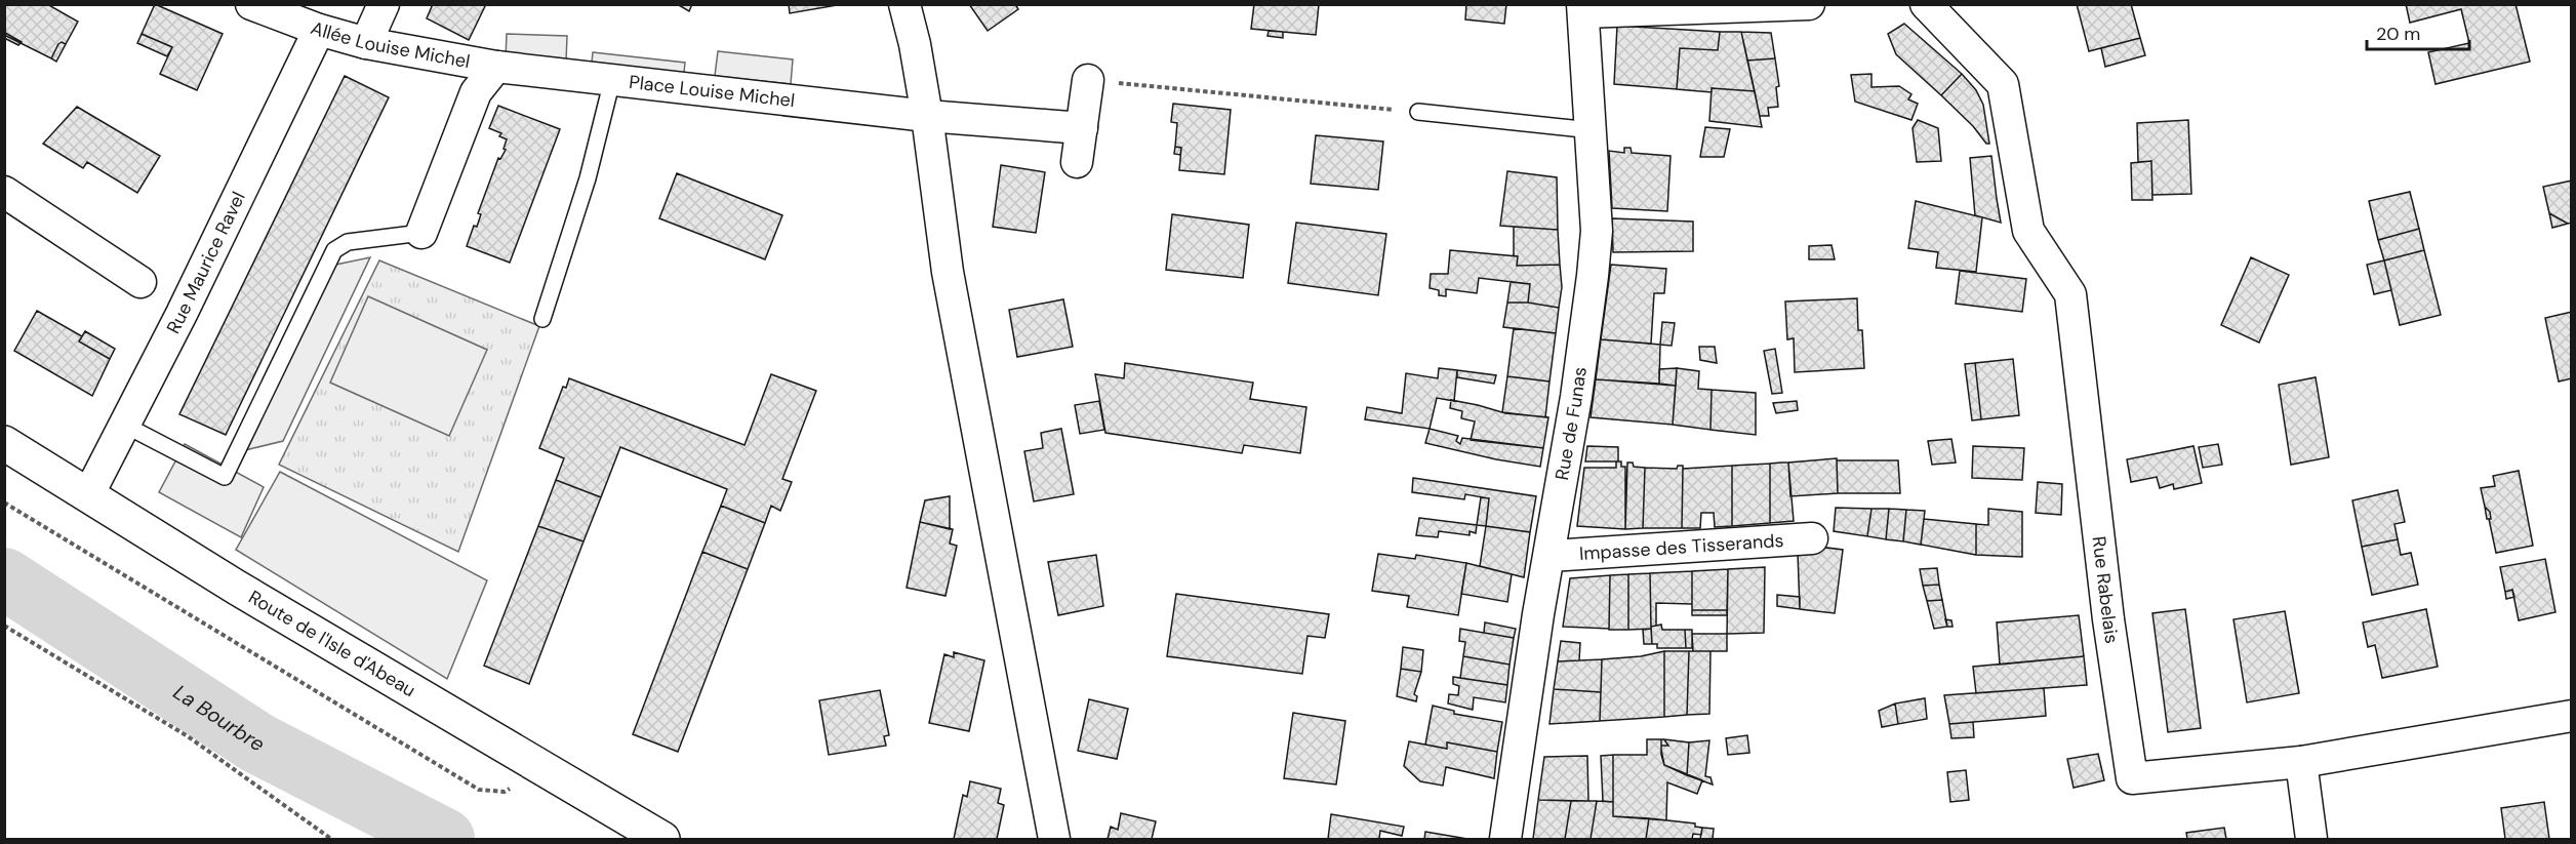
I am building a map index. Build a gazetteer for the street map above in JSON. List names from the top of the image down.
{
  "streets": {
    "street": [
      "Allée Louise Michel",
      "Place Louise Michel",
      "Rue Maurice Ravel",
      "Rue de Funas",
      "Impasse des Tisserands",
      "Rue Rabelais",
      "Route de l'Isle d'Abeau"
    ]
  },
  "crossings": [
    ["Allée Louise Michel", "Place Louise Michel"],
    ["Allée Louise Michel", "Rue Maurice Ravel"],
    ["Rue Maurice Ravel", "Route de l'Isle d'Abeau"],
    ["Rue de Funas", "Impasse des Tisserands"]
  ],
  "water": ["La Bourbre"],
  "scale_bar": "20 m"
}
